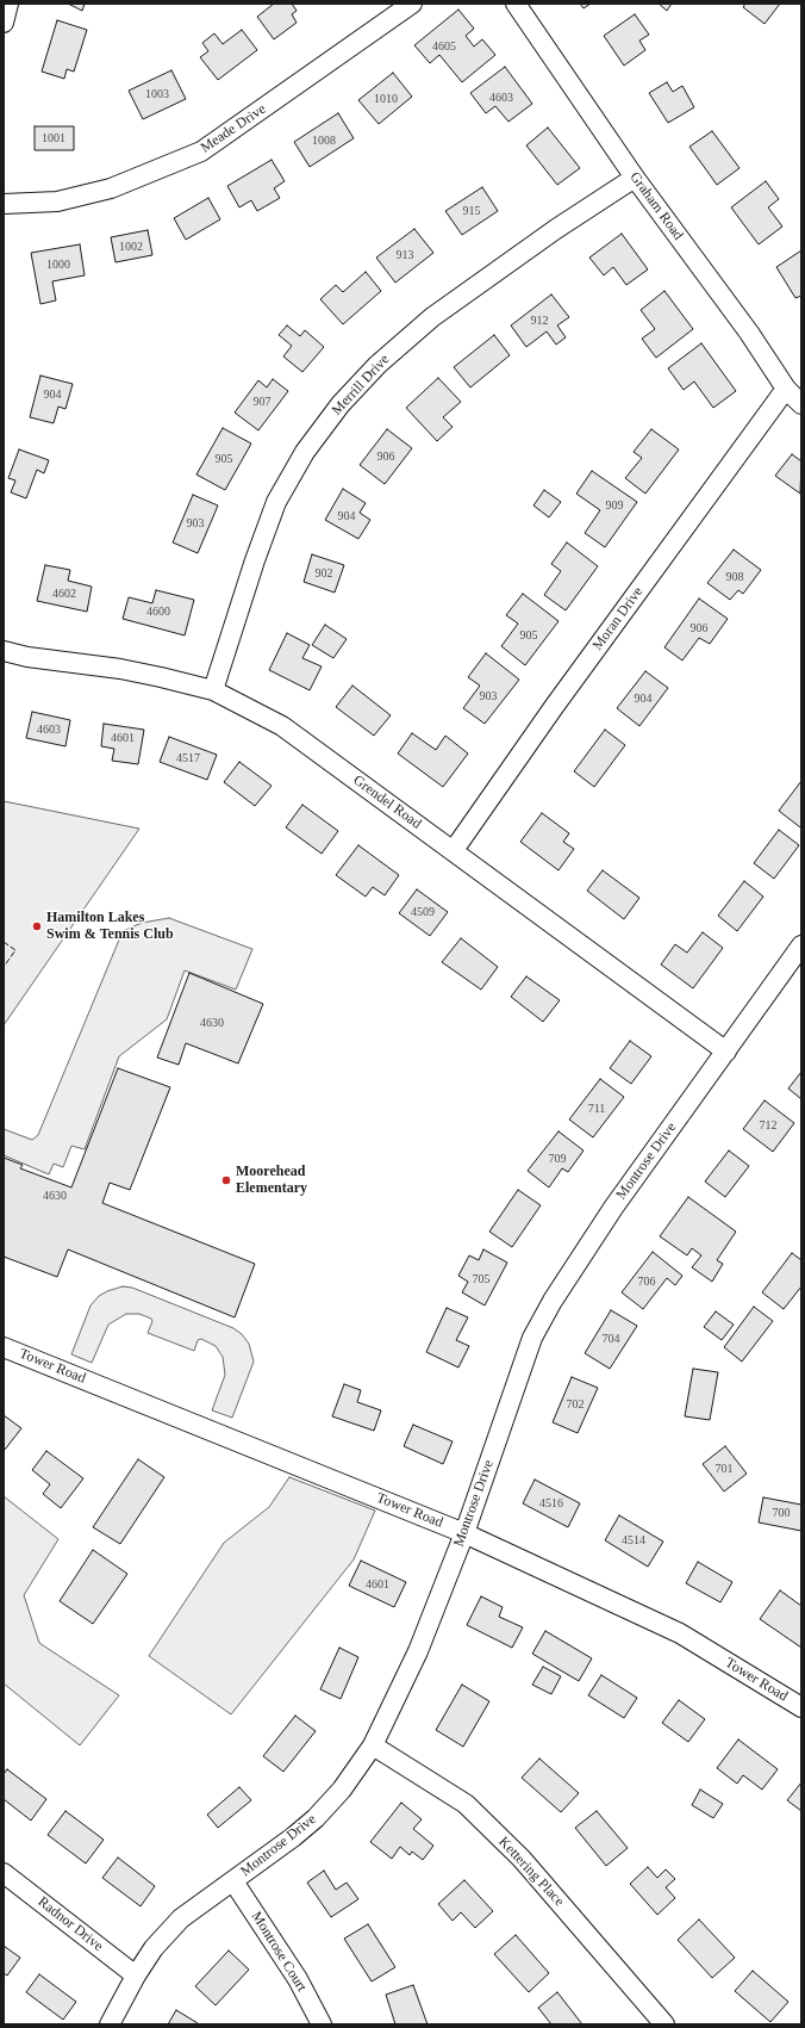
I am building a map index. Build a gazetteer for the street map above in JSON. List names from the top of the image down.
{
  "streets": {
    "street": [
      "Meade Drive",
      "Graham Road",
      "Merrill Drive",
      "Moran Drive",
      "Grendel Road",
      "Montrose Drive",
      "Tower Road",
      "Kettering Place",
      "Radnor Drive",
      "Montrose Court"
    ]
  },
  "crossings": [
    ["Graham Road", "Merrill Drive"],
    ["Graham Road", "Moran Drive"],
    ["Merrill Drive", "Grendel Road"],
    ["Moran Drive", "Grendel Road"],
    ["Grendel Road", "Montrose Drive"],
    ["Montrose Drive", "Tower Road"],
    ["Montrose Drive", "Kettering Place"],
    ["Montrose Drive", "Radnor Drive"],
    ["Montrose Drive", "Montrose Court"]
  ],
  "places": ["Hamilton Lakes Swim & Tennis Club", "Moorehead Elementary"],
  "house_numbers": [
    "4605",
    "1003",
    "4603",
    "1010",
    "1001",
    "1008",
    "915",
    "1002",
    "913",
    "1000",
    "912",
    "904",
    "907",
    "906",
    "905",
    "909",
    "904",
    "903",
    "902",
    "908",
    "4602",
    "4600",
    "906",
    "905",
    "903",
    "904",
    "4603",
    "4601",
    "4517",
    "4509",
    "4630",
    "711",
    "712",
    "709",
    "4630",
    "705",
    "706",
    "704",
    "702",
    "701",
    "4516",
    "700",
    "4514",
    "4601"
  ]
}
